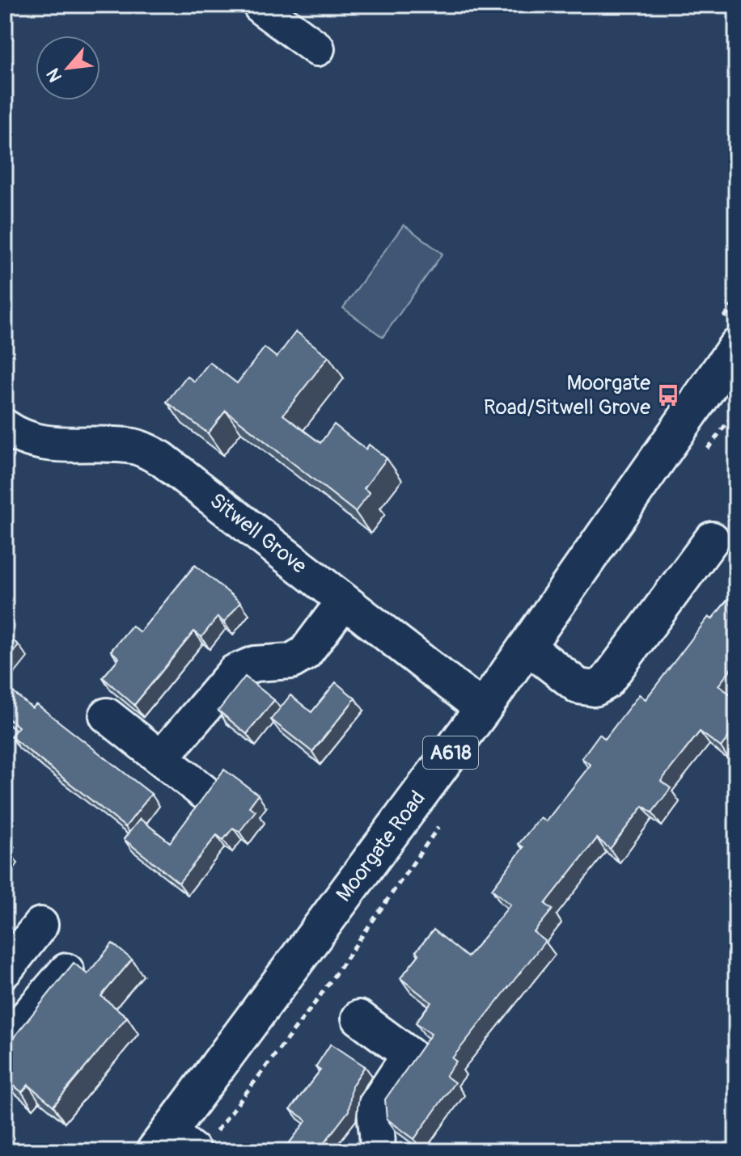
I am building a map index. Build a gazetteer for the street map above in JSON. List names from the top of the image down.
{
  "streets": {
    "main road": ["A618", "Moorgate Road"],
    "street": ["Sitwell Grove"]
  },
  "crossings": [
    ["Sitwell Grove", "Moorgate Road"]
  ],
  "places": {
    "bus stop": ["Moorgate Road/Sitwell Grove"]
  },
  "north": "bottom left"
}
